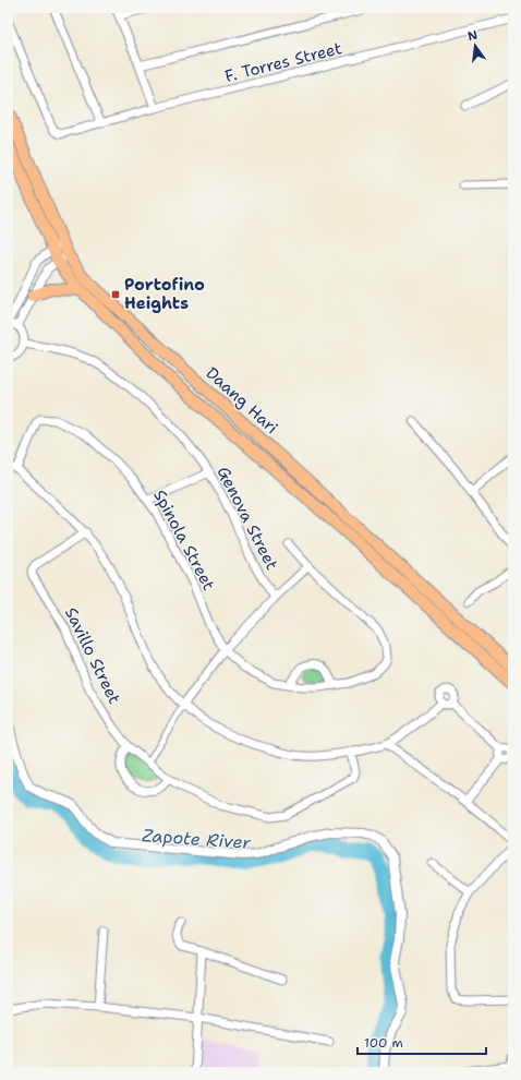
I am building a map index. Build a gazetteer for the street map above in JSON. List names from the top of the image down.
{
  "streets": {
    "main road": ["Daang Hari"],
    "street": [
      "F. Torres Street",
      "Genova Street",
      "Spinola Street",
      "Savillo Street"
    ]
  },
  "water": ["Zapote River"],
  "places": {
    "transit": ["Portofino Heights"]
  },
  "scale_bar": "100 m",
  "north": "top"
}
